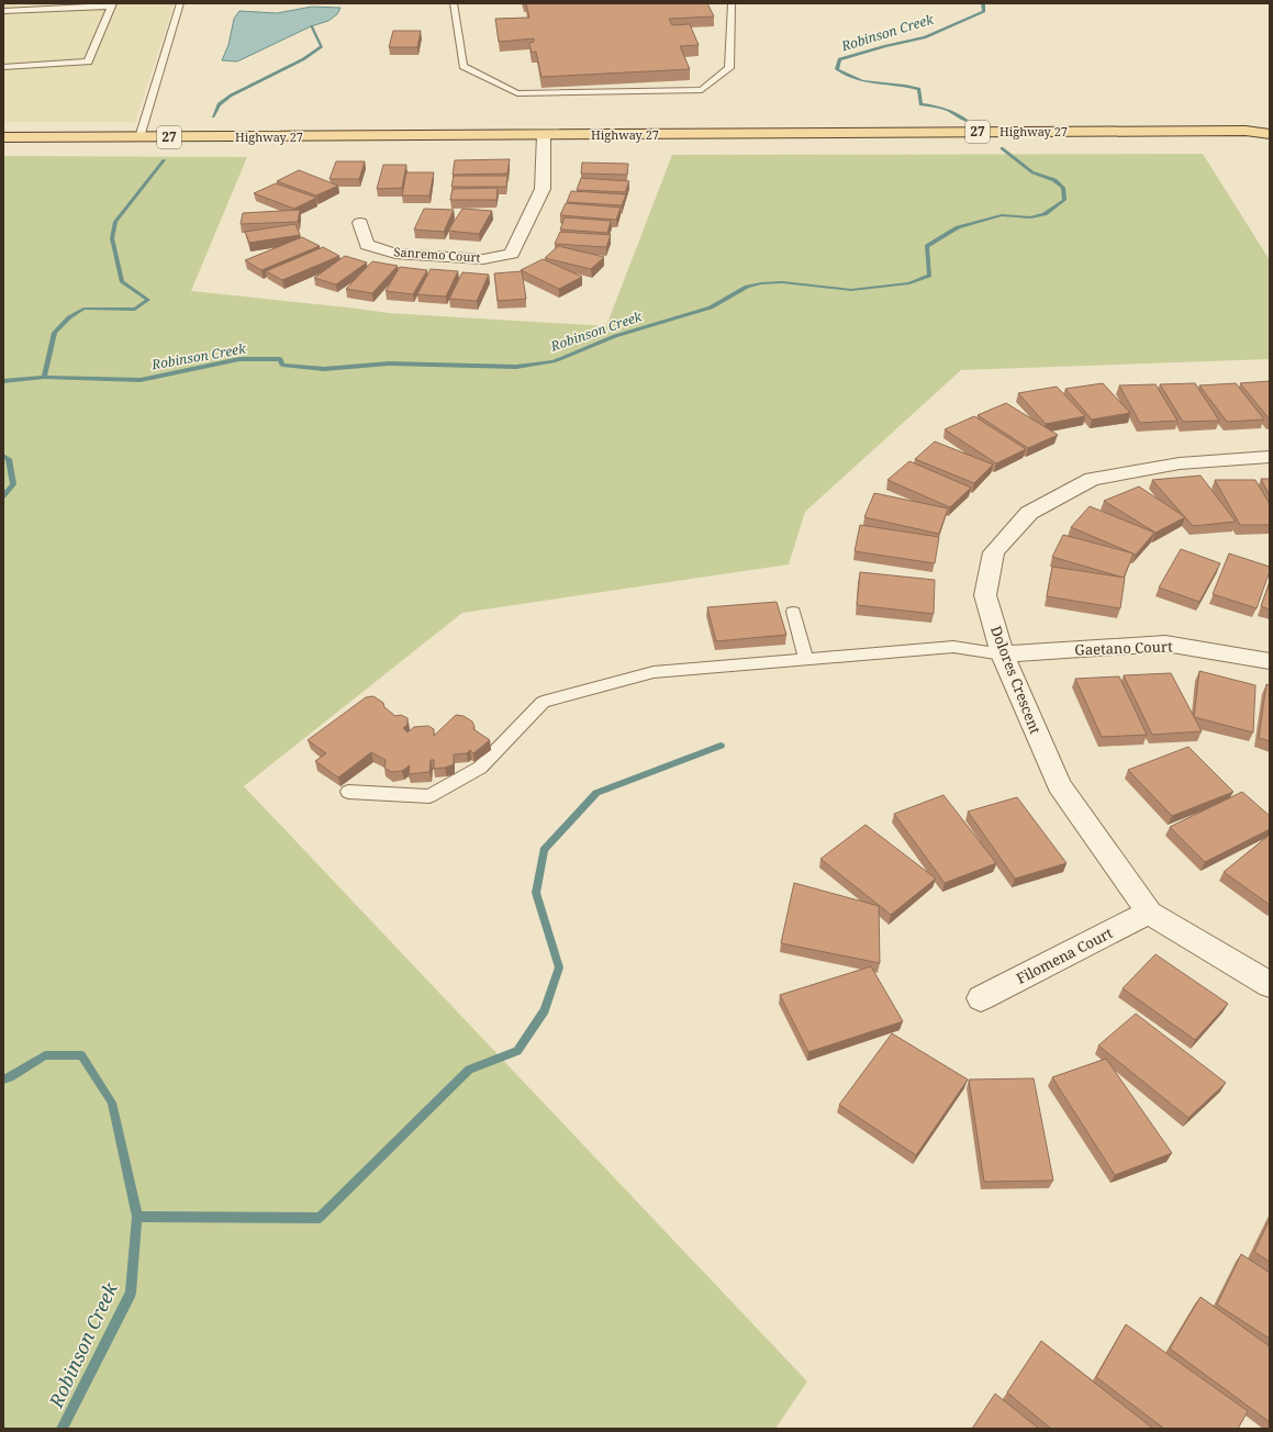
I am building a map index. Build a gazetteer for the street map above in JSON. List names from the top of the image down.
{
  "streets": {
    "main road": ["27", "Highway 27"],
    "street": [
      "Sanremo Court",
      "Gaetano Court",
      "Dolores Crescent",
      "Filomena Court"
    ]
  },
  "crossings": [
    ["Highway 27", "Sanremo Court"],
    ["Gaetano Court", "Dolores Crescent"],
    ["Dolores Crescent", "Filomena Court"]
  ],
  "water": ["Robinson Creek"]
}
